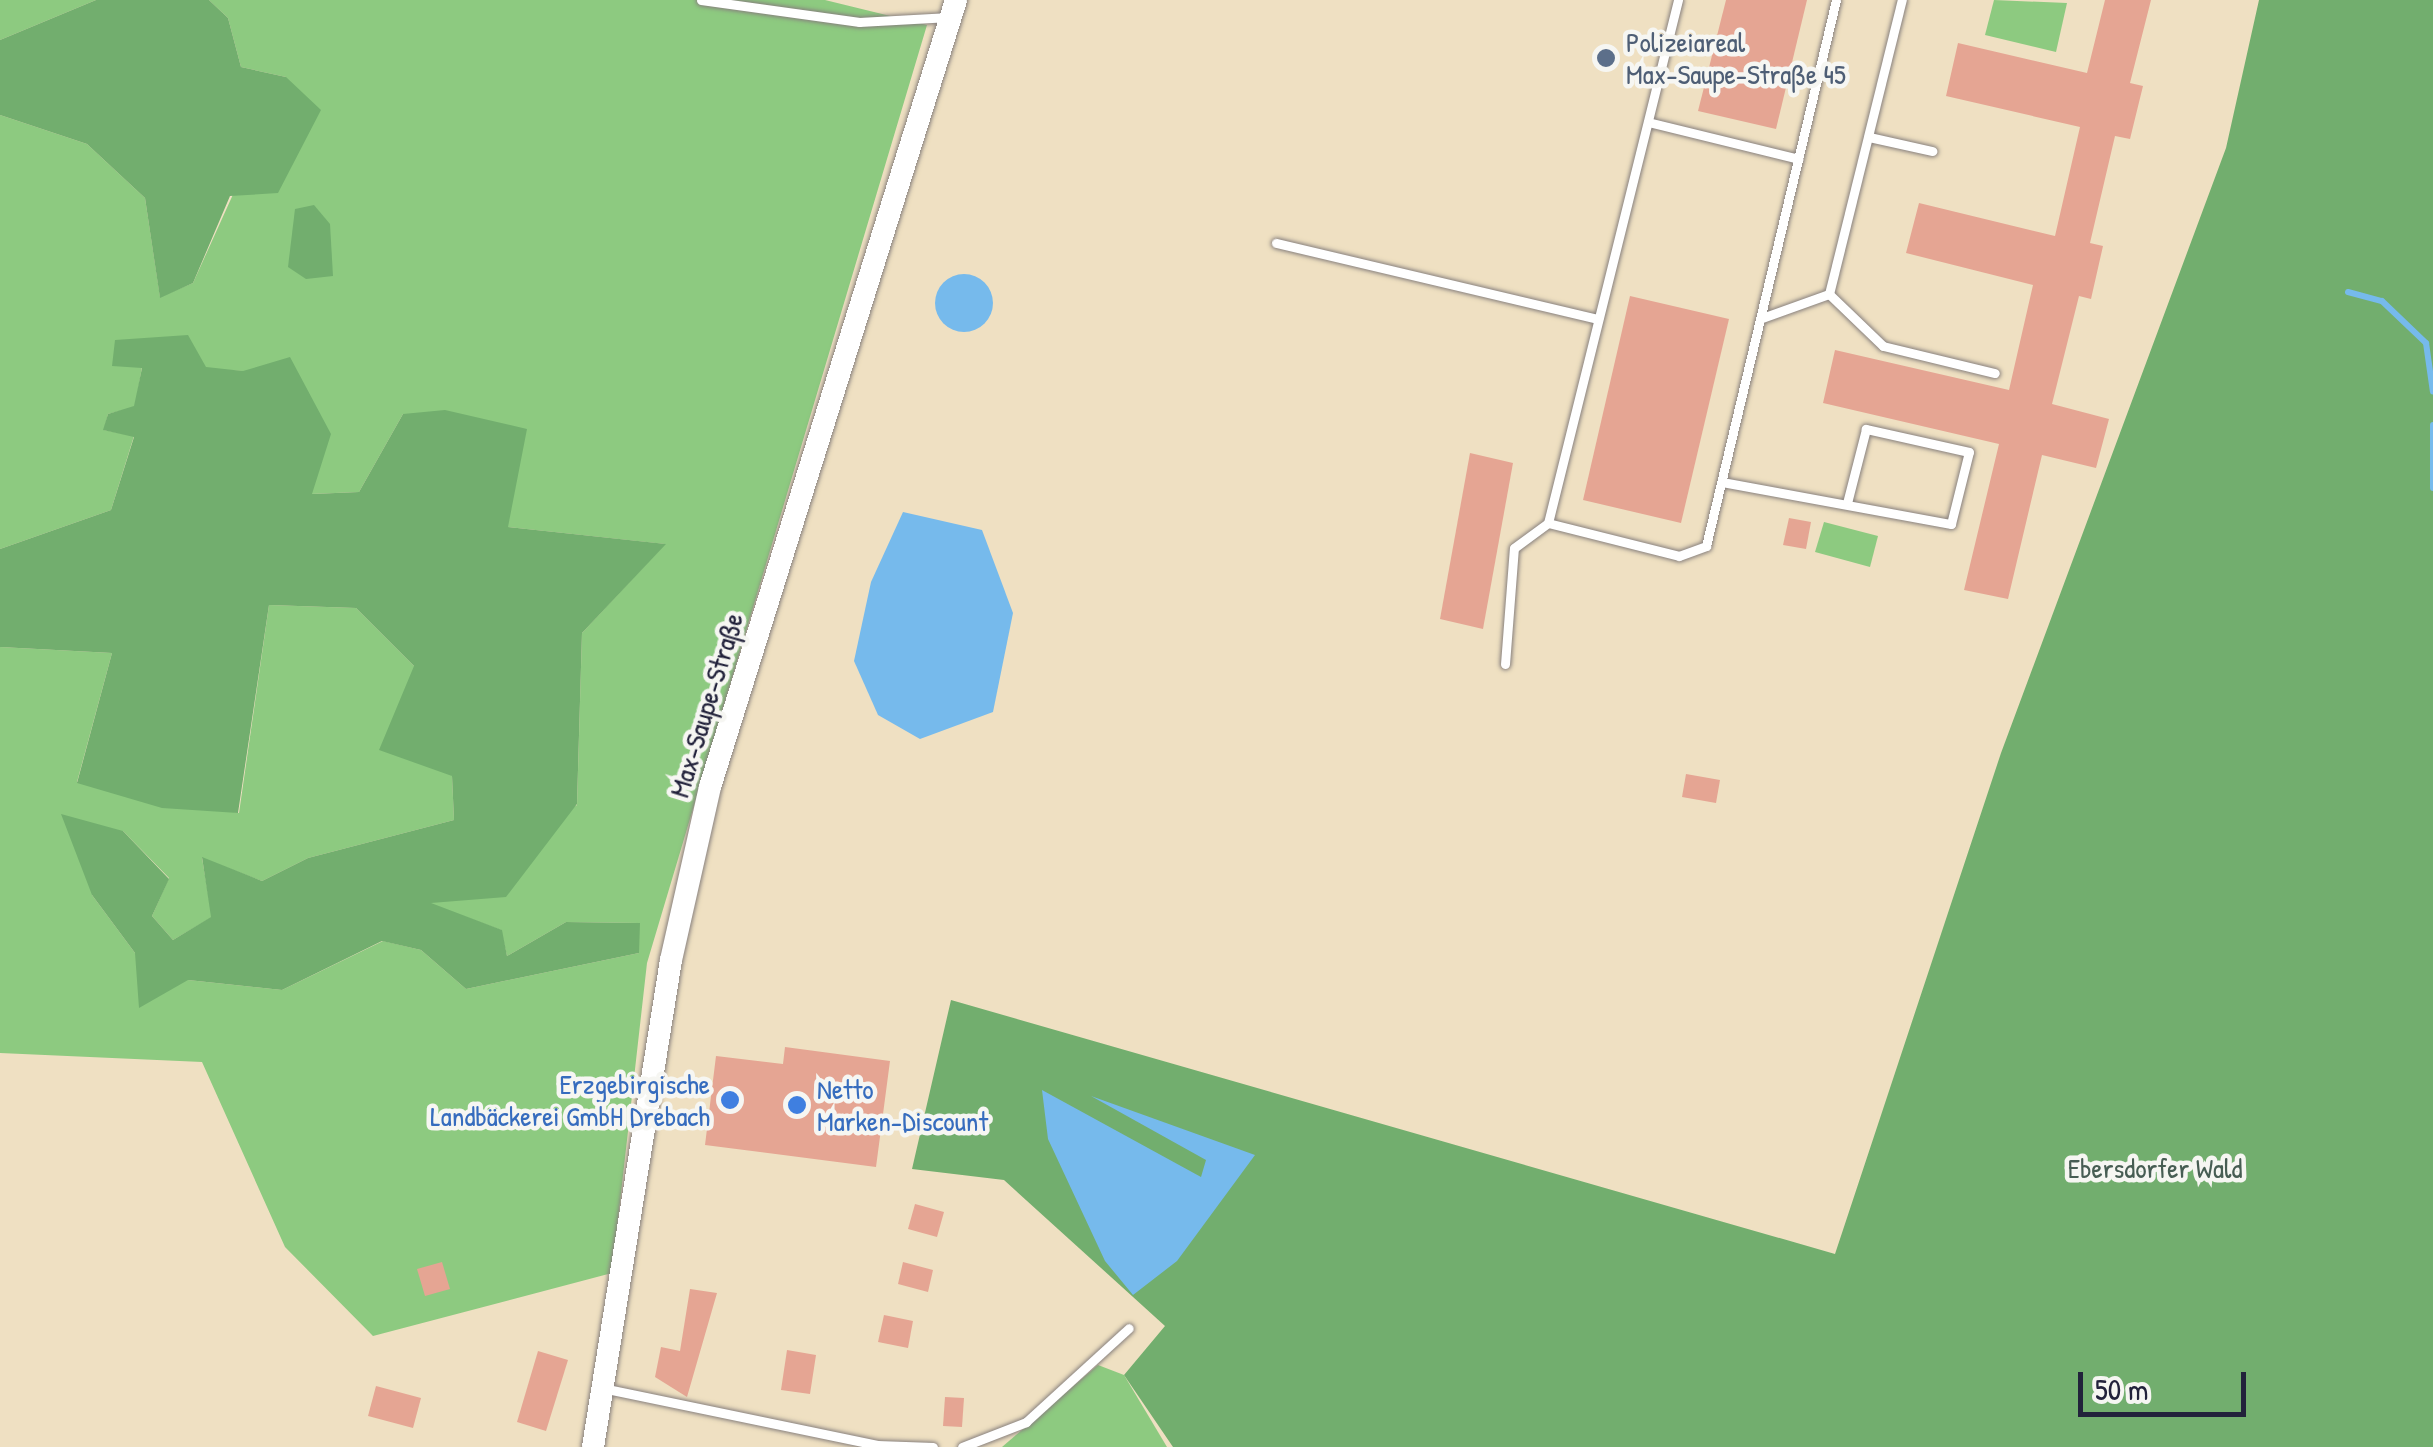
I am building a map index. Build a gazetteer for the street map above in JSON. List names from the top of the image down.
{
  "streets": {
    "street": ["Max-Saupe-Straße"]
  },
  "parks": ["Ebersdorfer Wald"],
  "places": ["Polizeiareal Max-Saupe-Straße 45", "Erzgebirgische Landbäckerei GmbH Drebach", "Netto Marken-Discount"],
  "scale_bar": "50 m"
}
